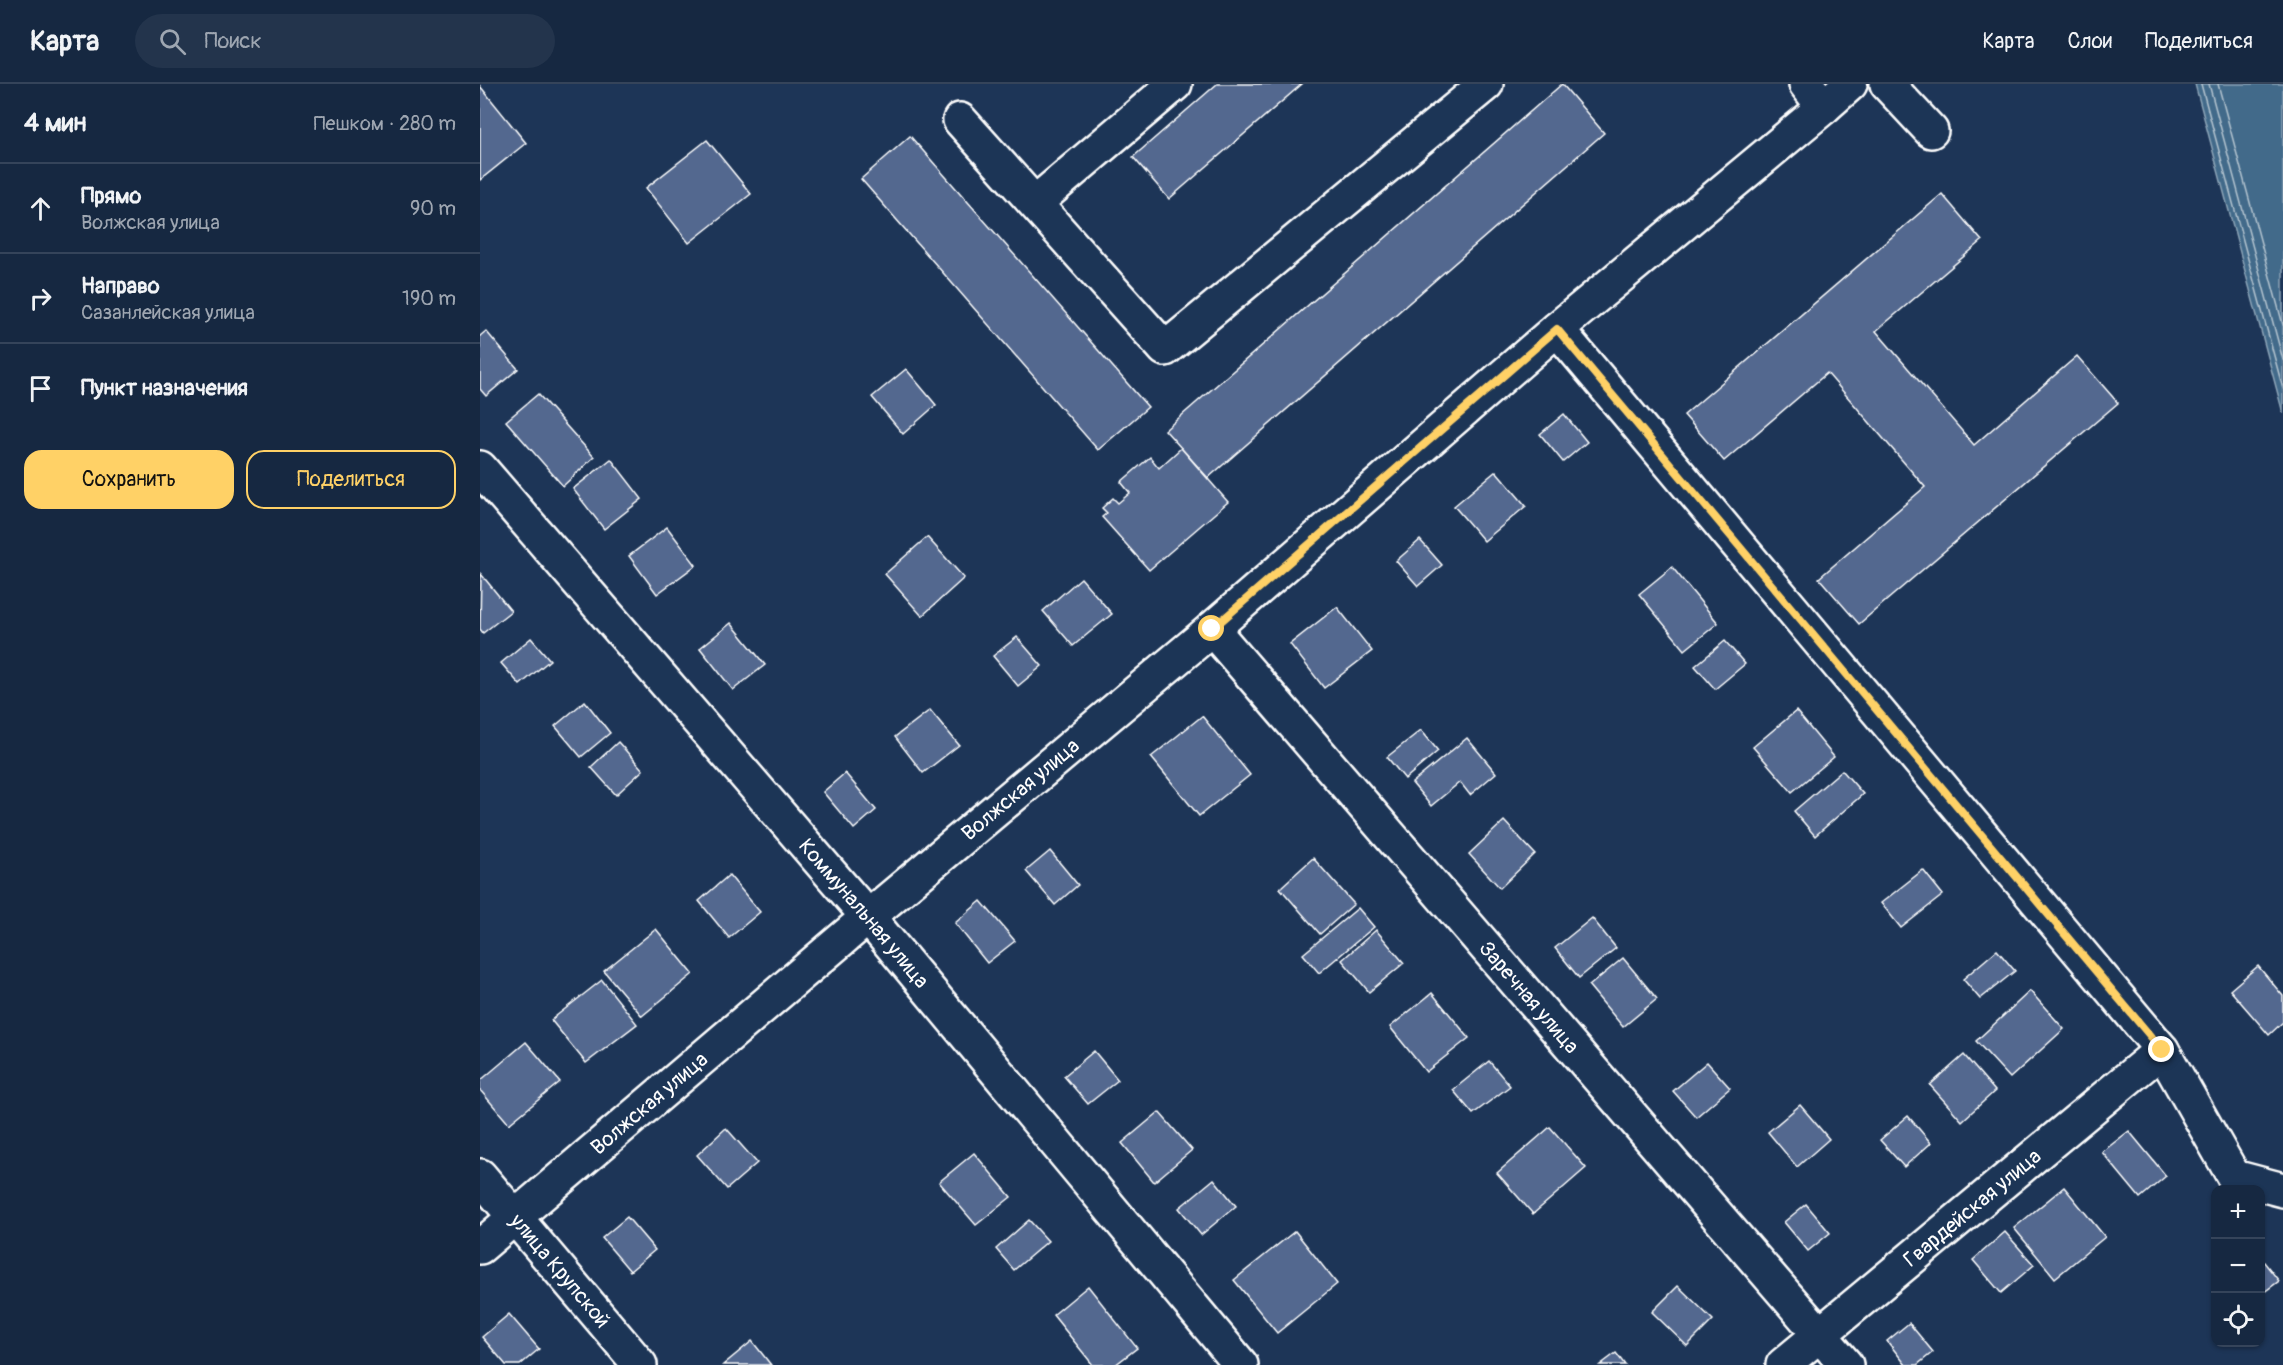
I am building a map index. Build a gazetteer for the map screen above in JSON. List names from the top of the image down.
{
  "streets": {
    "street": [
      "Волжская улица",
      "Коммунальная улица",
      "Заречная улица",
      "Гвардейская улица",
      "улица Крупской"
    ]
  },
  "crossings": [
    ["Волжская улица", "Коммунальная улица"],
    ["Волжская улица", "Заречная улица"],
    ["Волжская улица", "улица Крупской"],
    ["Заречная улица", "Гвардейская улица"]
  ],
  "page": {
    "header": "Карта",
    "search": "Поиск",
    "nav": ["Карта", "Слои", "Поделиться"],
    "heading": ["4 мин", "Пешком · 280 m"],
    "list": [
      ["Прямо", "Волжская улица", "90 m"],
      ["Направо", "Сазанлейская улица", "190 m"],
      "Пункт назначения"
    ],
    "buttons": ["Сохранить", "Поделиться"],
    "map_buttons": ["+", "−"]
  }
}
